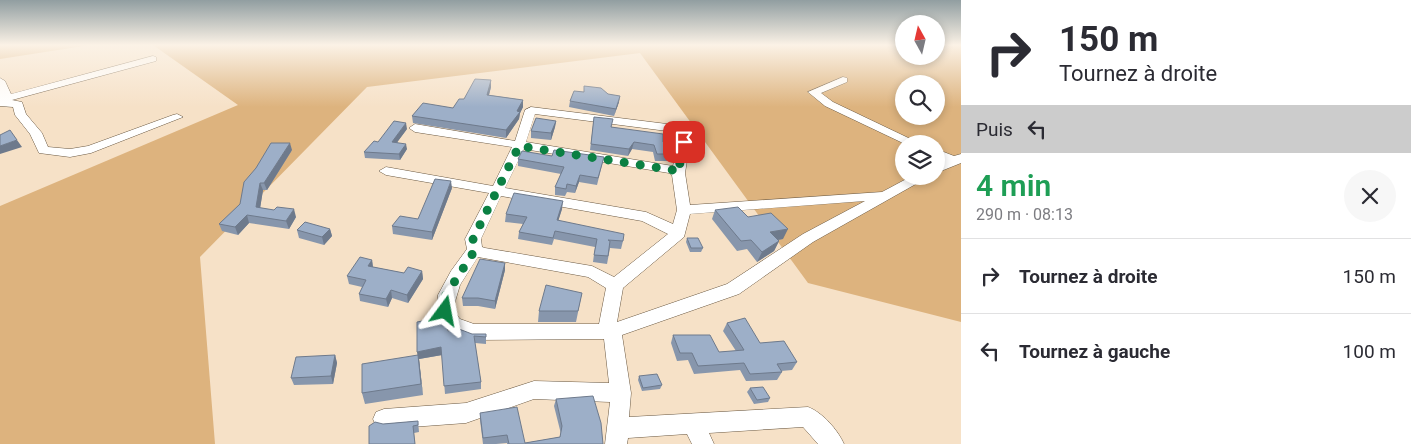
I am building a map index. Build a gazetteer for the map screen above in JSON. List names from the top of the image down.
{
  "north": "top",
  "page": {
    "turn": ["150 m", "Tournez à droite"],
    "then": "Puis",
    "heading": ["4 min", "290 m · 08:13"],
    "list": [
      {
        "name": "Tournez à droite",
        "value": "150 m"
      },
      {
        "name": "Tournez à gauche",
        "value": "100 m"
      }
    ]
  }
}
